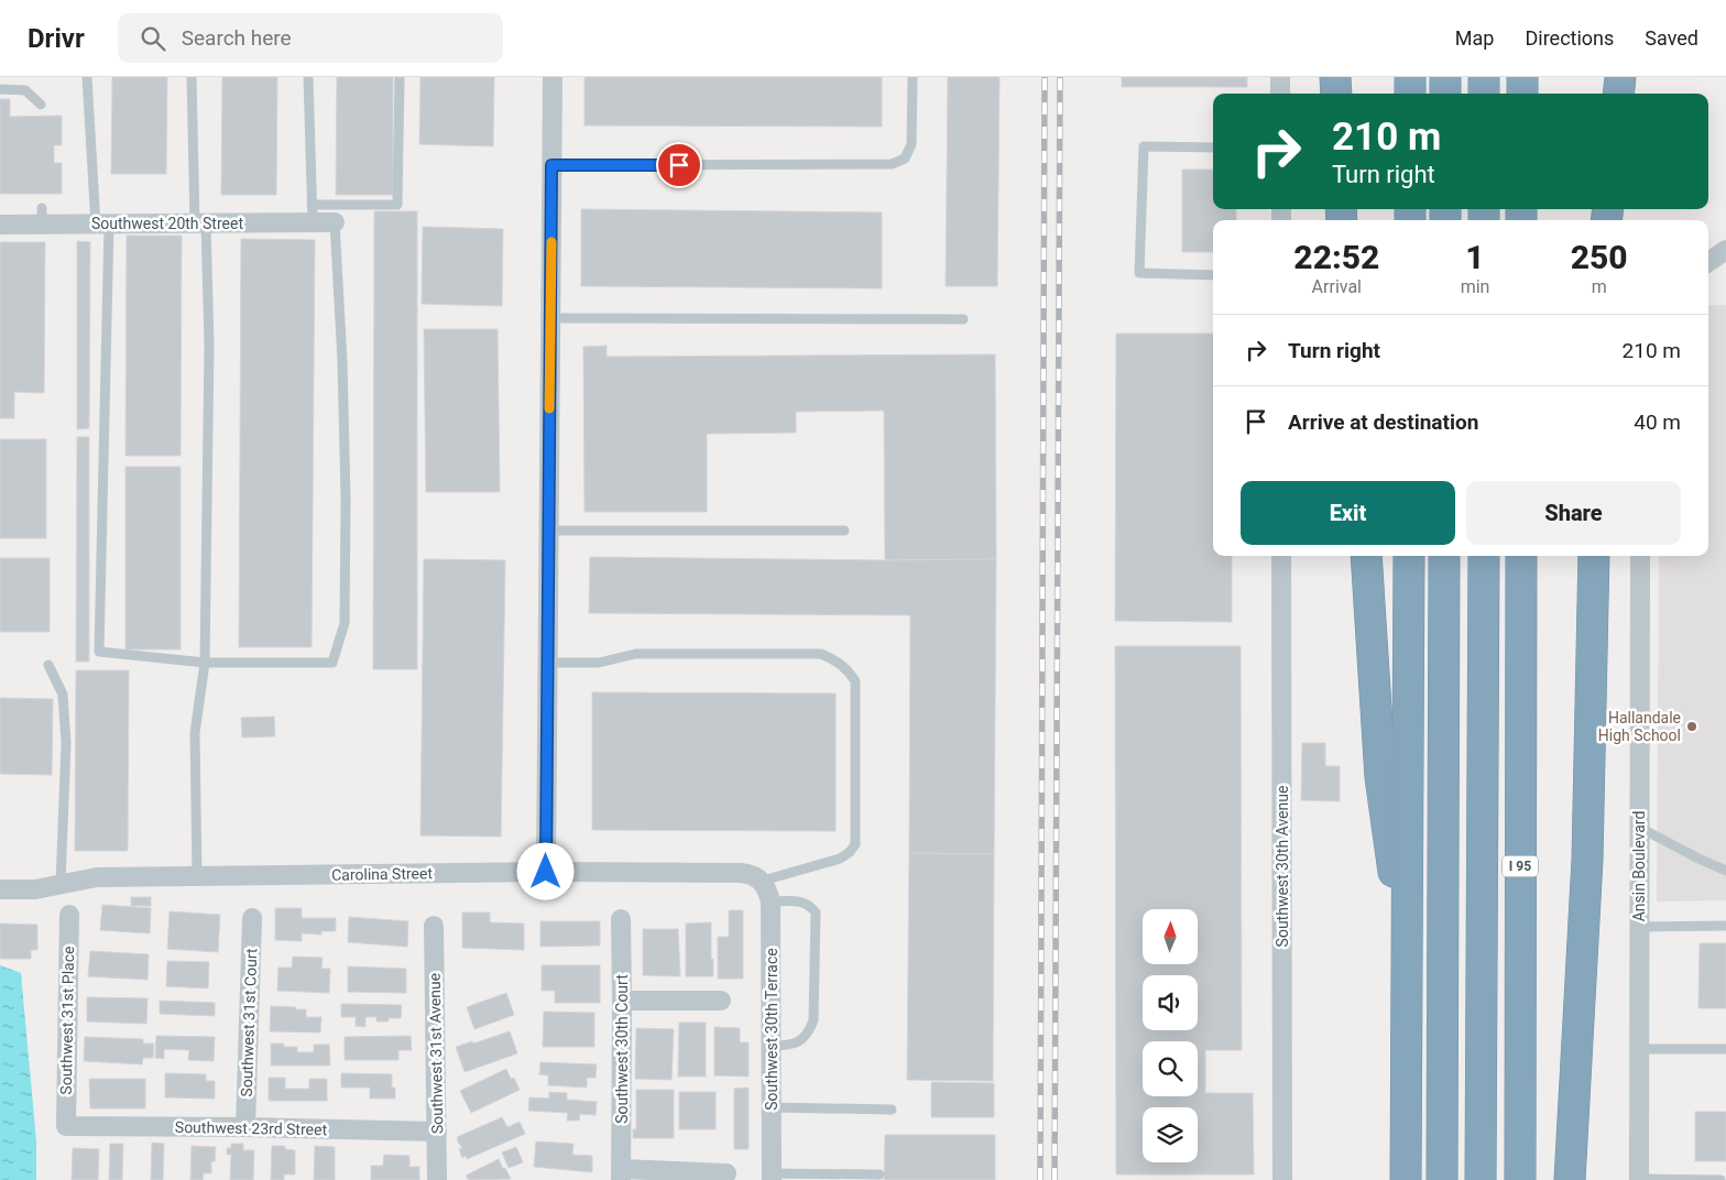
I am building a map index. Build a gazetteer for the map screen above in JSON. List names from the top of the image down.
{
  "streets": {
    "highway": ["I 95"],
    "street": [
      "Southwest 20th Street",
      "Southwest 30th Avenue",
      "Ansin Boulevard",
      "Carolina Street",
      "Southwest 31st Place",
      "Southwest 31st Court",
      "Southwest 30th Terrace",
      "Southwest 30th Court",
      "Southwest 31st Avenue",
      "Southwest 23rd Street"
    ]
  },
  "crossings": [
    ["Carolina Street", "Southwest 30th Terrace"],
    ["Southwest 31st Place", "Southwest 23rd Street"],
    ["Southwest 31st Court", "Southwest 23rd Street"],
    ["Southwest 31st Avenue", "Southwest 23rd Street"]
  ],
  "places": ["Hallandale High School"],
  "north": "top",
  "page": {
    "header": "Drivr",
    "search": "Search here",
    "nav": ["Map", "Directions", "Saved"],
    "turn": ["210 m", "Turn right"],
    "eta": [
      "22:52",
      "Arrival",
      "1",
      "min",
      "250",
      "m"
    ],
    "list": [
      {
        "name": "Turn right",
        "value": "210 m"
      },
      {
        "name": "Arrive at destination",
        "value": "40 m"
      }
    ],
    "buttons": ["Exit", "Share"]
  }
}
